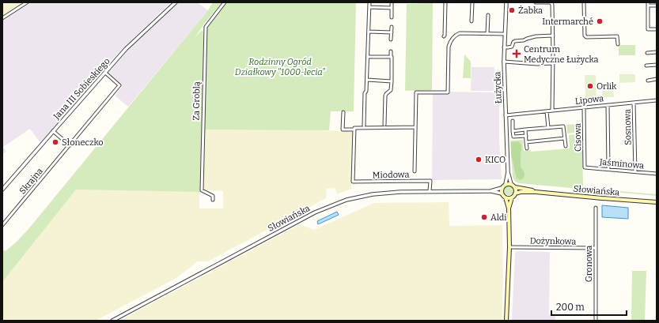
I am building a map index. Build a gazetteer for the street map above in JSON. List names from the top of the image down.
{
  "streets": {
    "main road": ["Słowiańska"],
    "street": [
      "Łużycka",
      "Jana III Sobieskiego",
      "Lipowa",
      "Za Groblą",
      "Sosnowa",
      "Cisowa",
      "Jaśminowa",
      "Miodowa",
      "Skrajna",
      "Dożynkowa",
      "Gronowa"
    ]
  },
  "crossings": [
    ["Łużycka", "Lipowa"],
    ["Łużycka", "Słowiańska"],
    ["Jana III Sobieskiego", "Skrajna"],
    ["Lipowa", "Sosnowa"],
    ["Lipowa", "Cisowa"],
    ["Sosnowa", "Jaśminowa"],
    ["Cisowa", "Jaśminowa"],
    ["Miodowa", "Słowiańska"],
    ["Dożynkowa", "Gronowa"]
  ],
  "parks": ["Rodzinny Ogród Działkowy \"1000-lecia\""],
  "places": {
    "other": [
      "Żabka",
      "Intermarché",
      "Orlik",
      "Słoneczko",
      "KICO",
      "Aldi"
    ],
    "health": ["Centrum Medyczne Łużycka"]
  },
  "scale_bar": "200 m"
}
